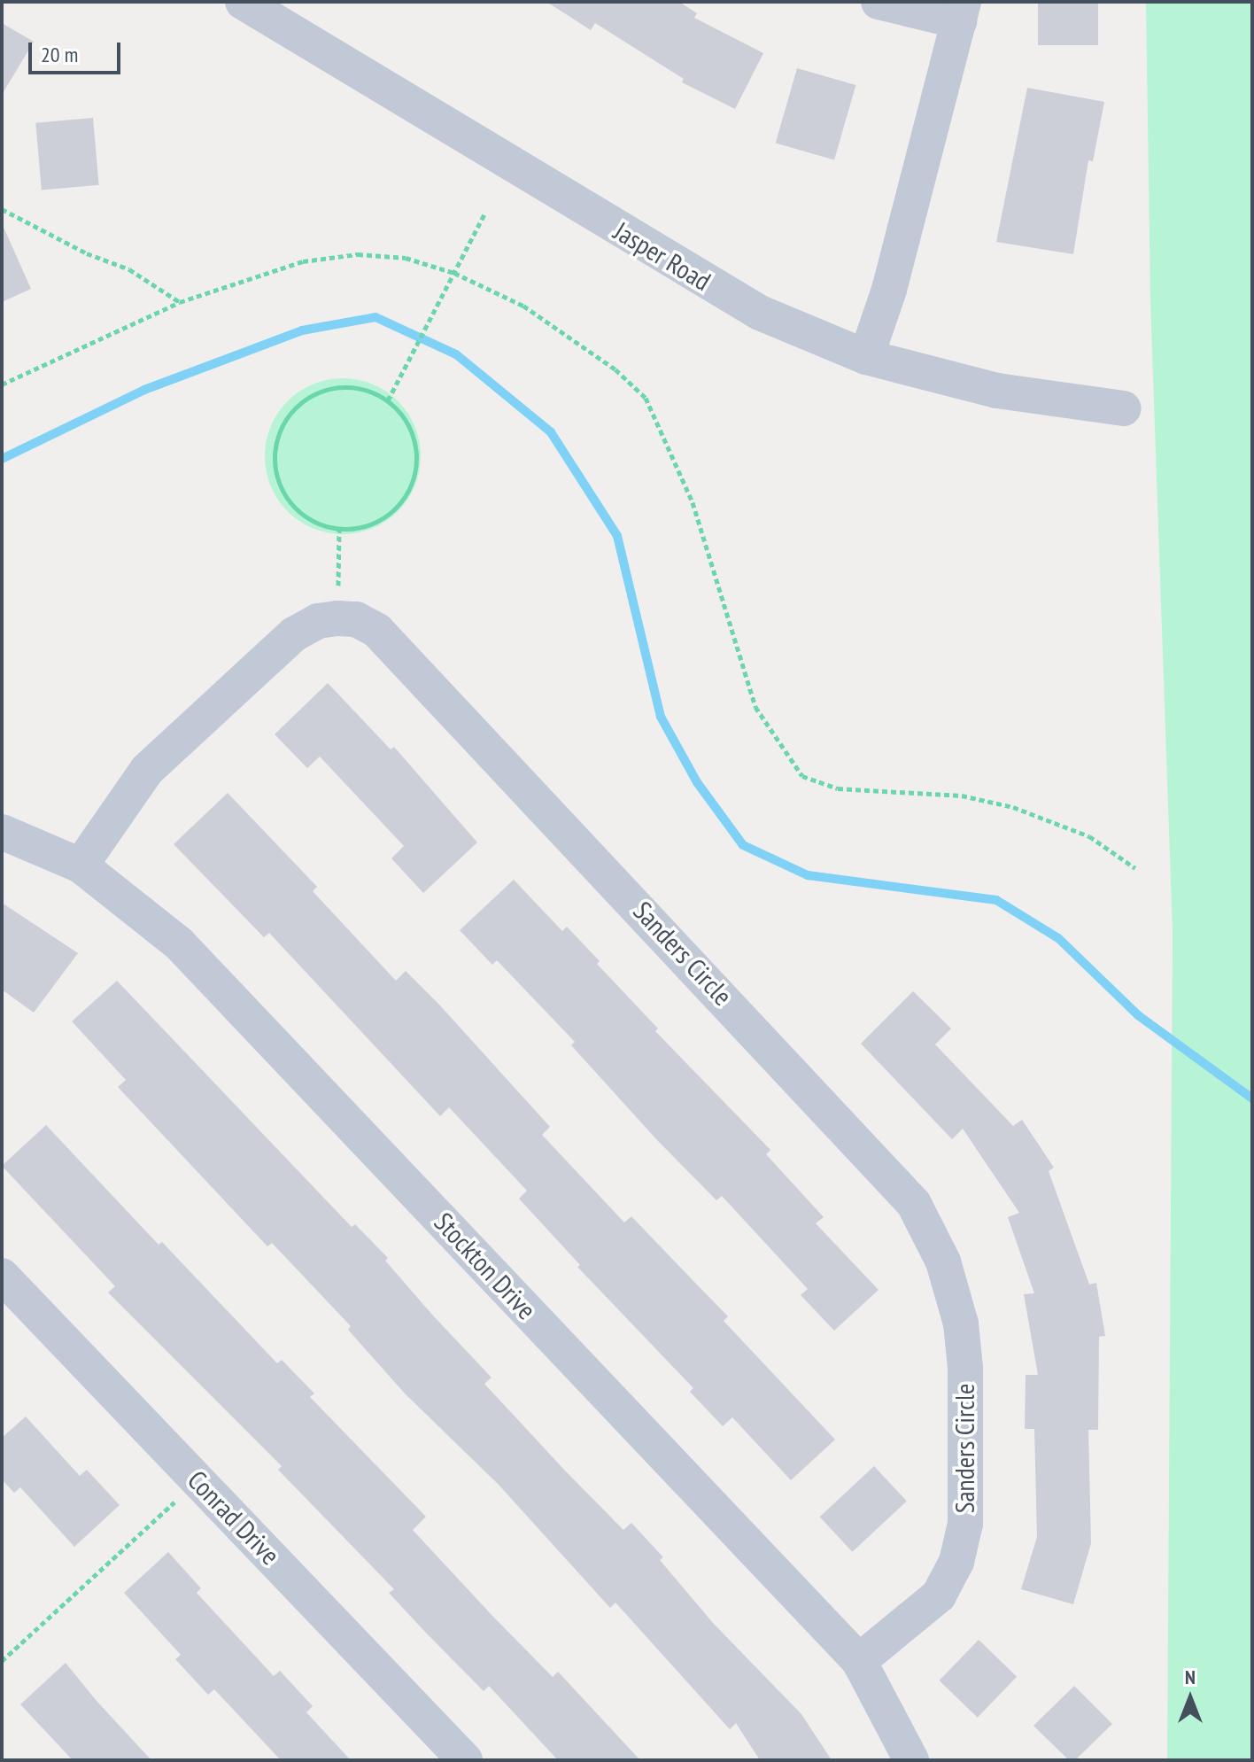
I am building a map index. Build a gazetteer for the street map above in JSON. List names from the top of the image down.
{
  "streets": {
    "street": [
      "Jasper Road",
      "Sanders Circle",
      "Stockton Drive",
      "Conrad Drive"
    ]
  },
  "crossings": [
    ["Sanders Circle", "Stockton Drive"]
  ],
  "scale_bar": "20 m",
  "north": "top"
}
